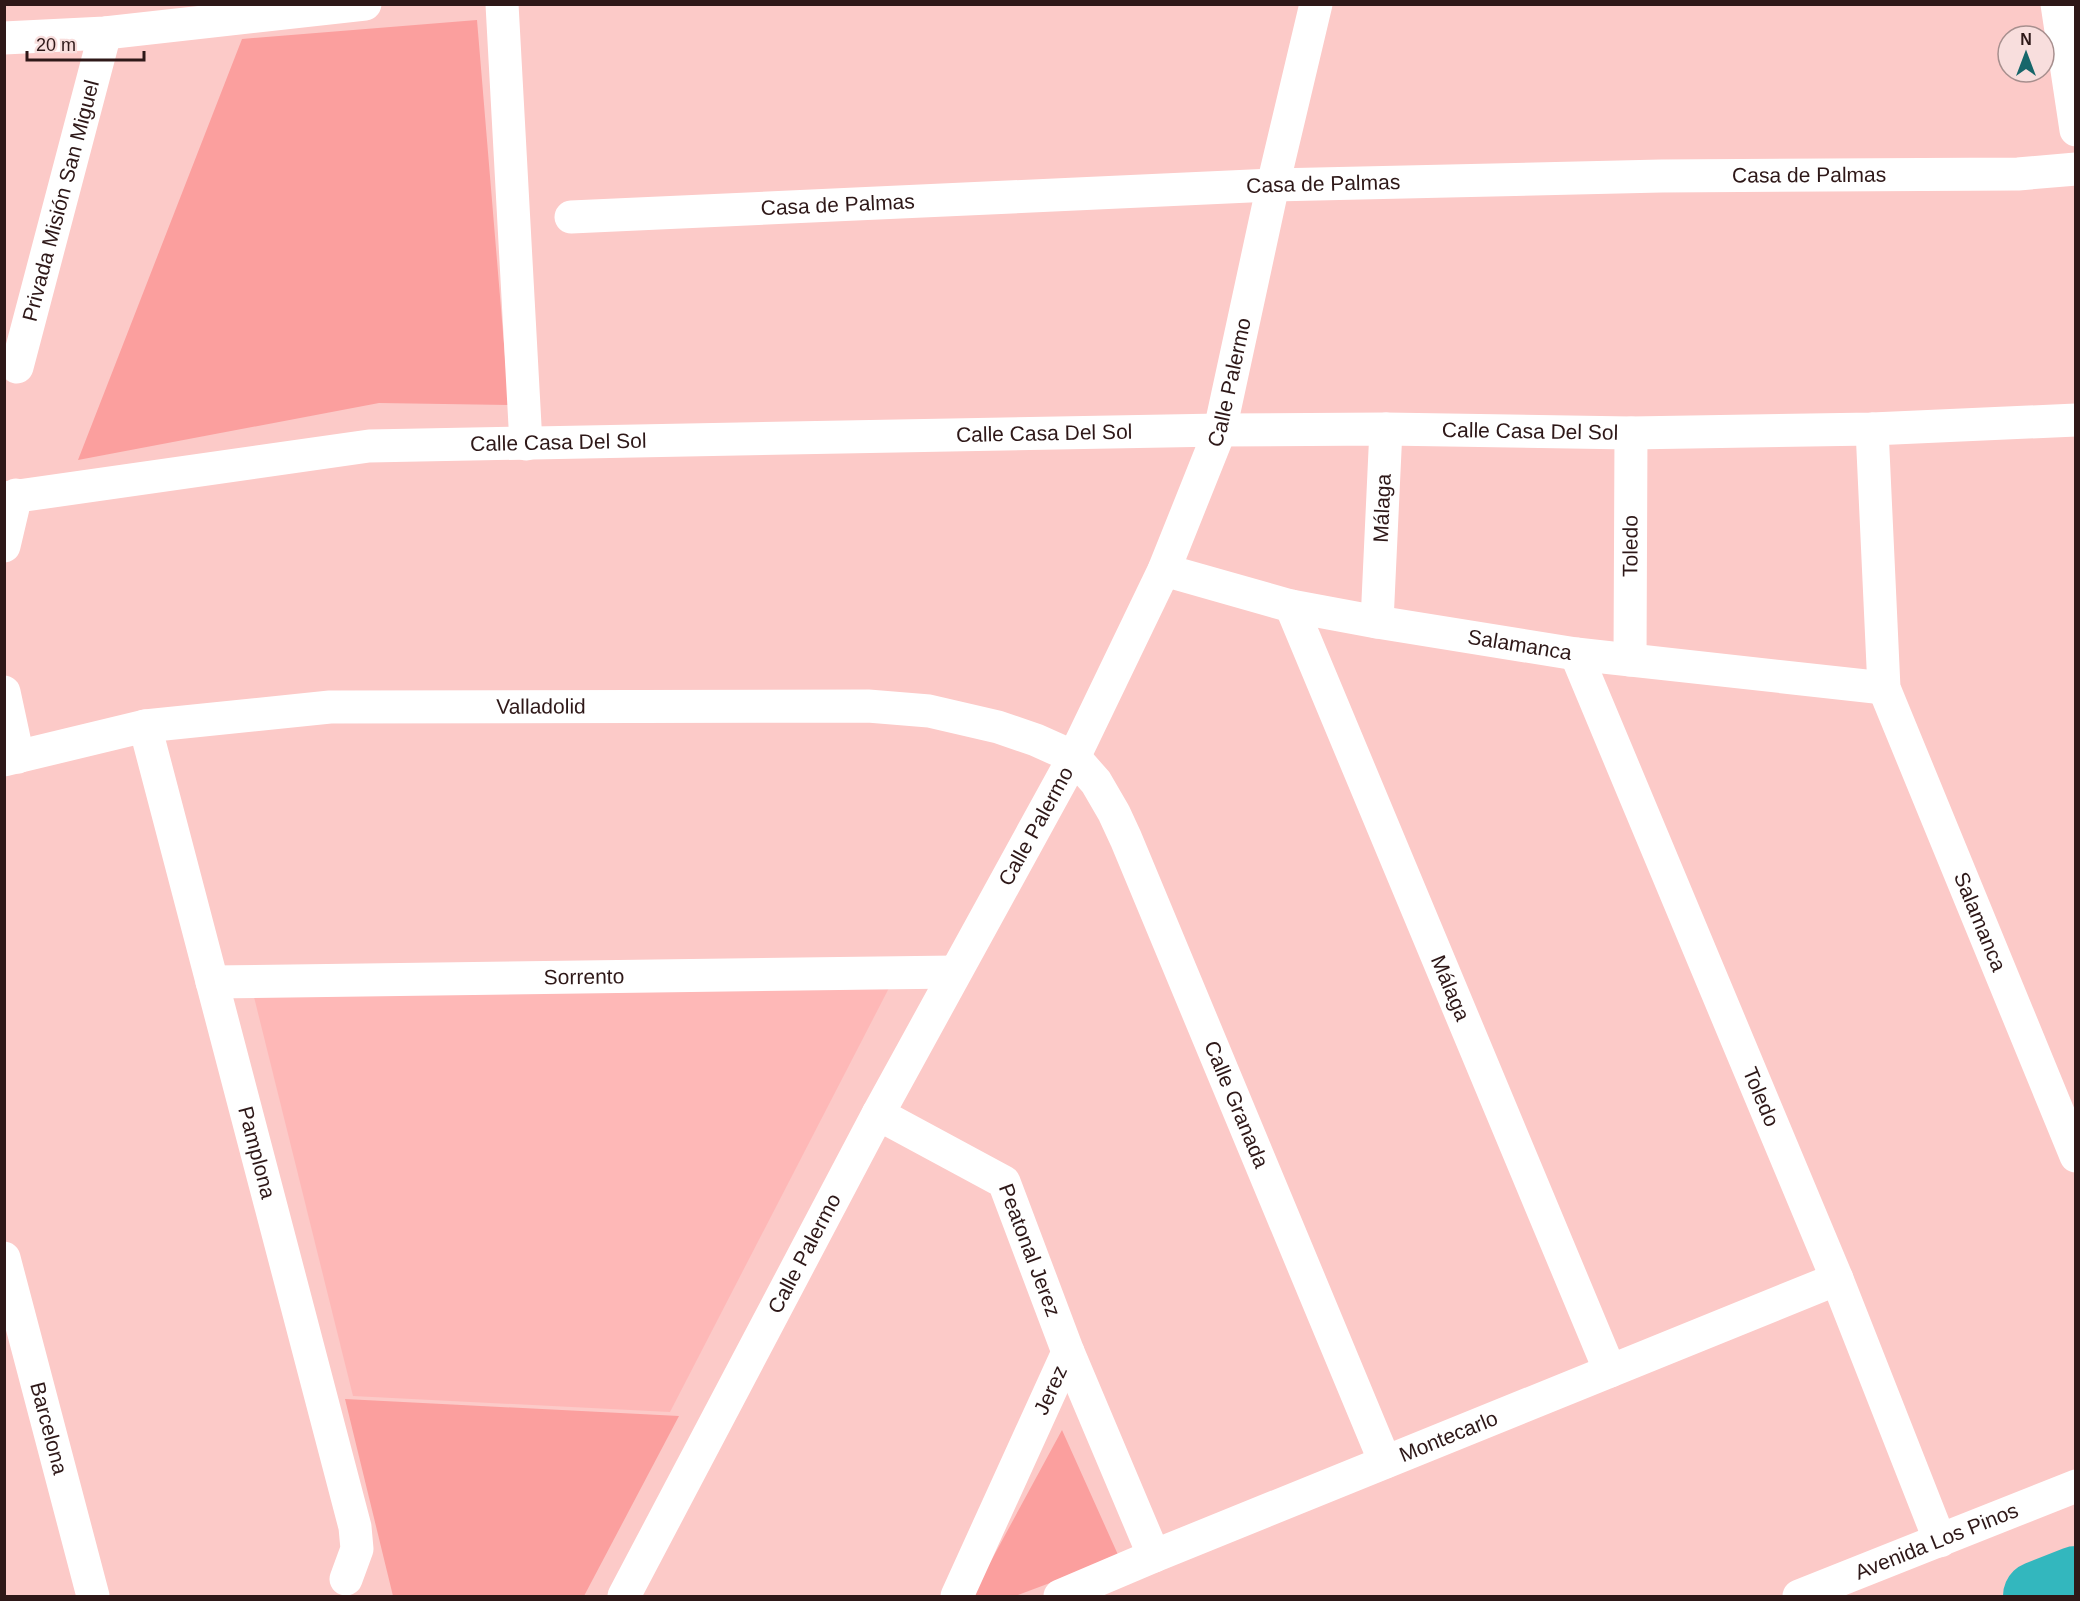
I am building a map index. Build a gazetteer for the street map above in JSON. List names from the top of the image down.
{
  "streets": {
    "street": [
      "Casa de Palmas",
      "Privada Misión San Miguel",
      "Calle Palermo",
      "Calle Casa Del Sol",
      "Málaga",
      "Toledo",
      "Salamanca",
      "Valladolid",
      "Sorrento",
      "Calle Granada",
      "Pamplona",
      "Peatonal Jerez",
      "Jerez",
      "Barcelona",
      "Montecarlo",
      "Avenida Los Pinos"
    ]
  },
  "crossings": [
    ["Casa de Palmas", "Calle Palermo"],
    ["Calle Palermo", "Calle Casa Del Sol"],
    ["Calle Palermo", "Salamanca"],
    ["Calle Palermo", "Valladolid"],
    ["Calle Palermo", "Sorrento"],
    ["Calle Palermo", "Calle Granada"],
    ["Calle Palermo", "Peatonal Jerez"],
    ["Calle Casa Del Sol", "Málaga"],
    ["Calle Casa Del Sol", "Toledo"],
    ["Calle Casa Del Sol", "Salamanca"],
    ["Málaga", "Salamanca"],
    ["Málaga", "Montecarlo"],
    ["Toledo", "Salamanca"],
    ["Toledo", "Montecarlo"],
    ["Toledo", "Avenida Los Pinos"],
    ["Valladolid", "Calle Granada"],
    ["Valladolid", "Pamplona"],
    ["Sorrento", "Pamplona"],
    ["Calle Granada", "Montecarlo"],
    ["Peatonal Jerez", "Jerez"],
    ["Jerez", "Montecarlo"]
  ],
  "scale_bar": "20 m",
  "north": "top"
}
